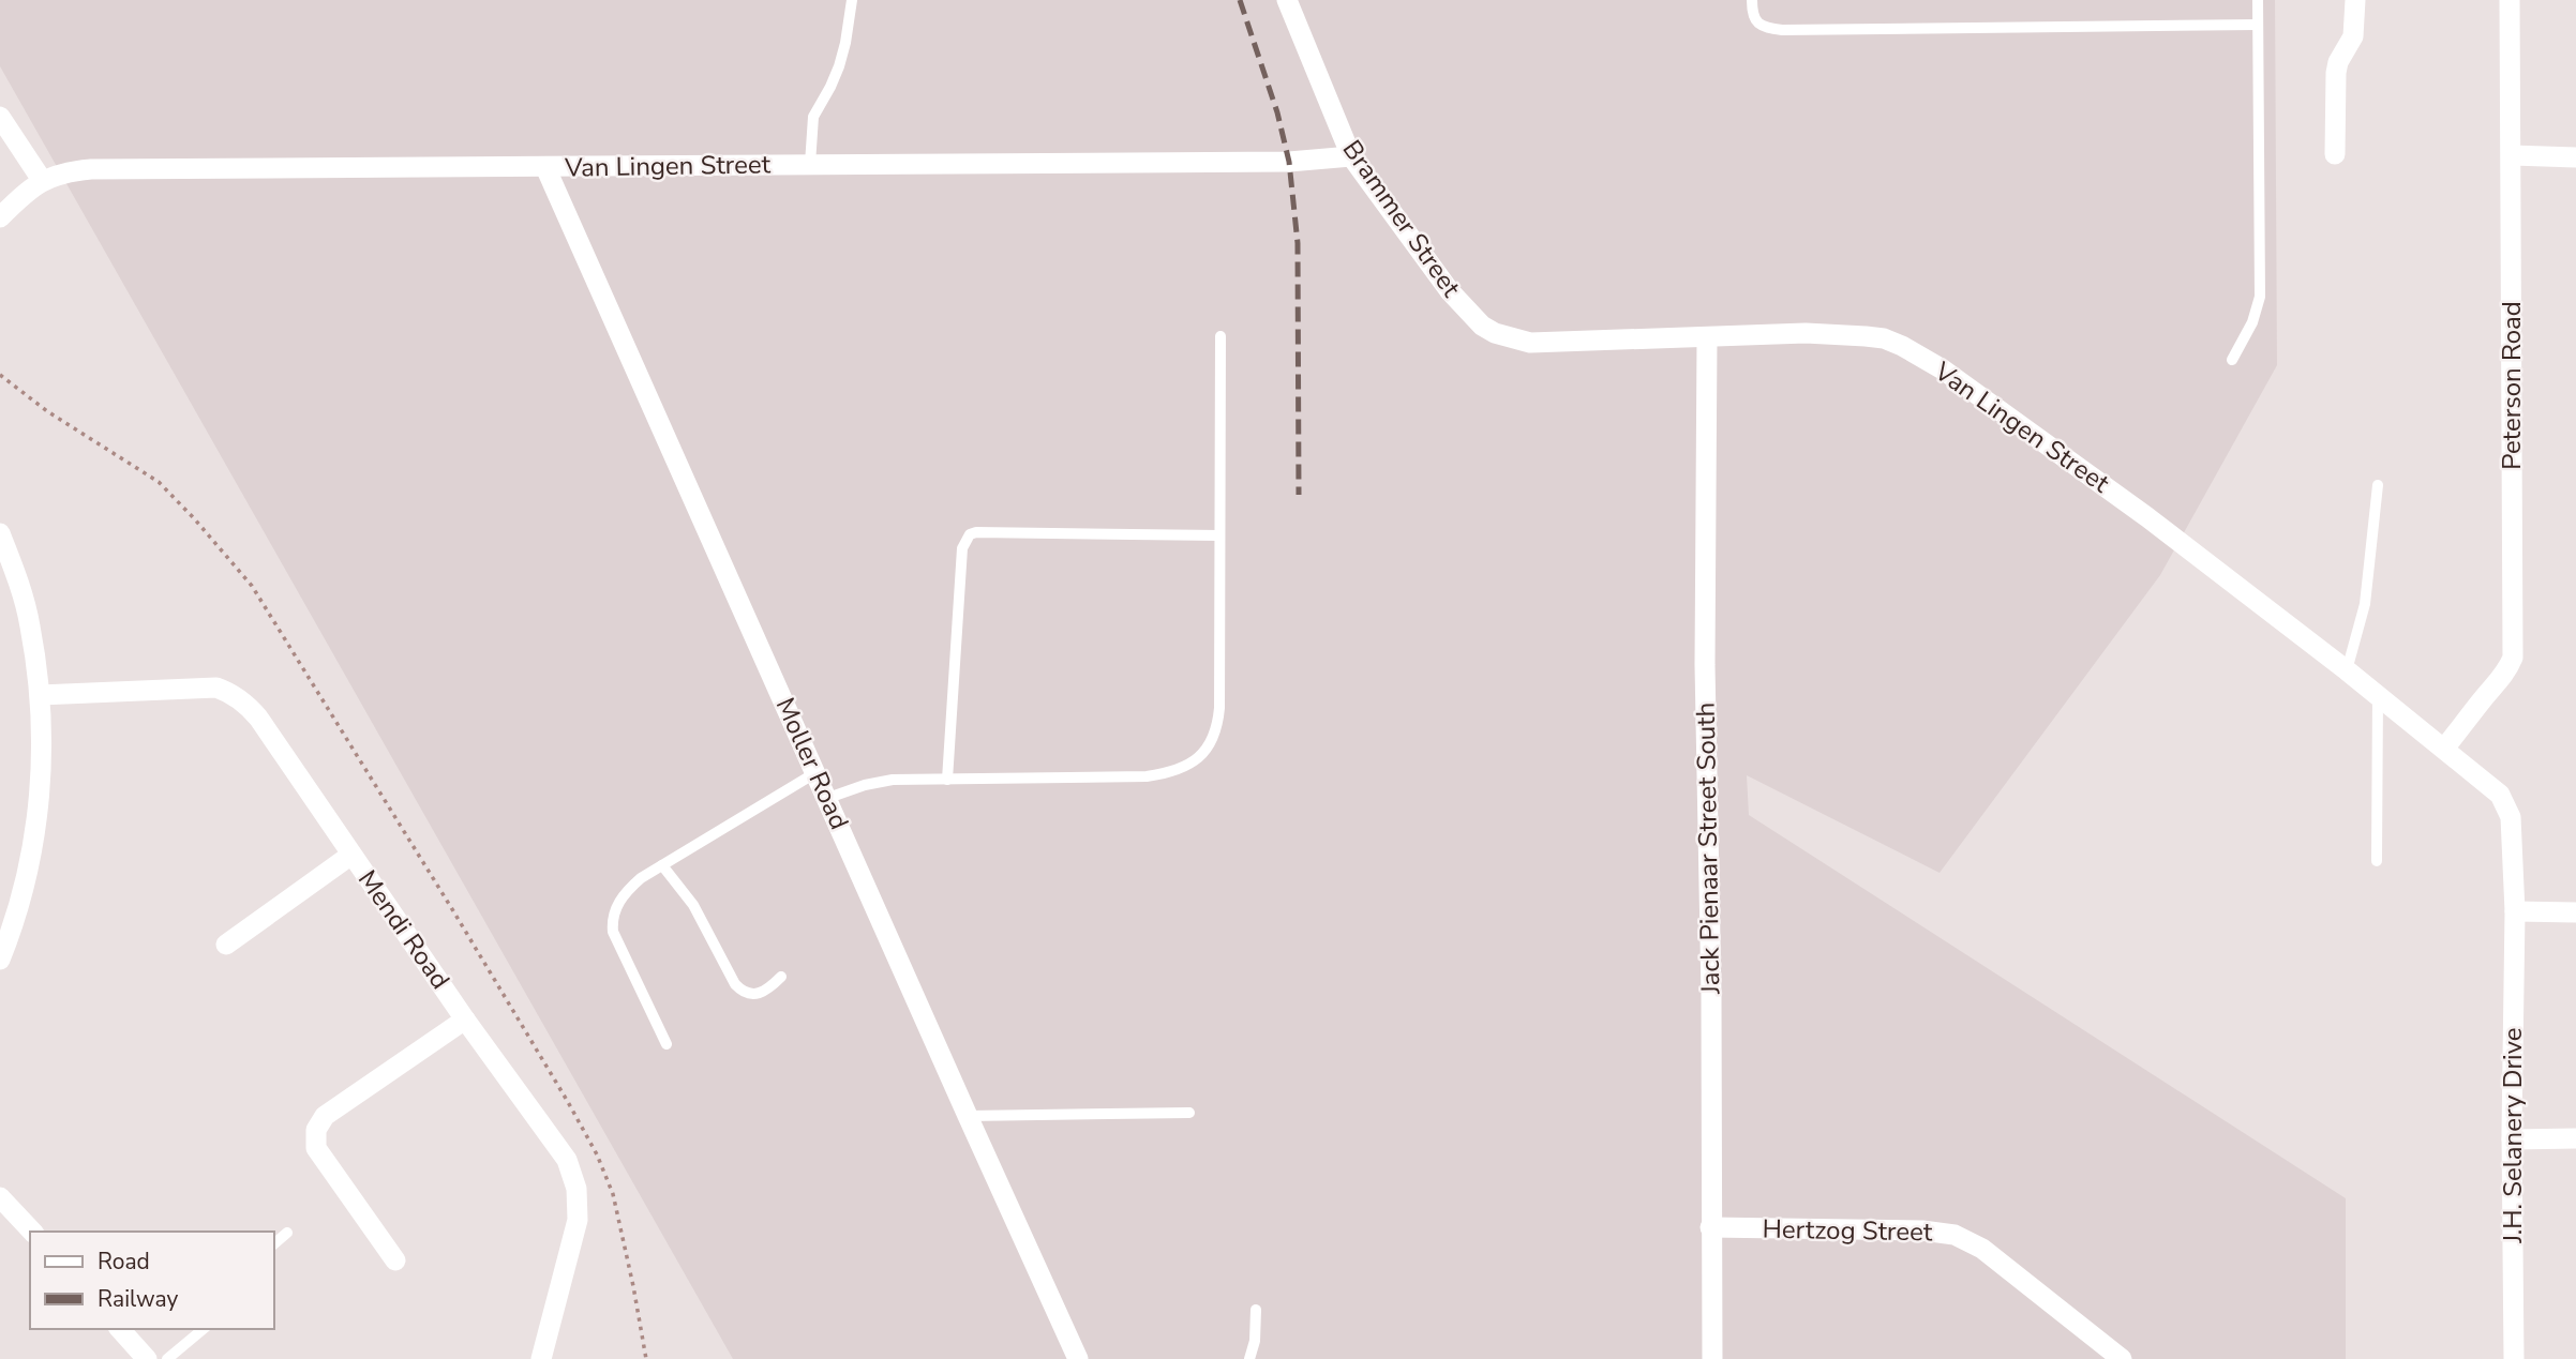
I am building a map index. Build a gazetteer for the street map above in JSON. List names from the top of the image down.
{
  "streets": {
    "street": [
      "Van Lingen Street",
      "Brammer Street",
      "Peterson Road",
      "Moller Road",
      "Jack Pienaar Street South",
      "Mendi Road",
      "J.H. Selanery Drive",
      "Hertzog Street"
    ]
  },
  "crossings": [
    ["Van Lingen Street", "Brammer Street"],
    ["Van Lingen Street", "Peterson Road"],
    ["Van Lingen Street", "Moller Road"],
    ["Van Lingen Street", "Jack Pienaar Street South"],
    ["Van Lingen Street", "J.H. Selanery Drive"],
    ["Jack Pienaar Street South", "Hertzog Street"]
  ],
  "legend": ["Road", "Railway"]
}
